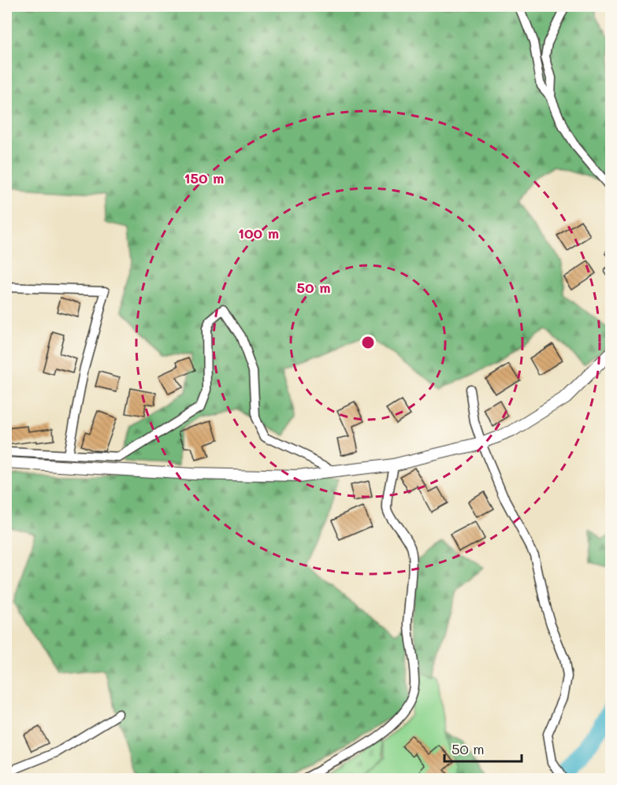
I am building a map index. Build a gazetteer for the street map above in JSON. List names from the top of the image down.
{
  "scale_bar": "50 m",
  "rings": ["150 m", "100 m", "50 m"]
}
